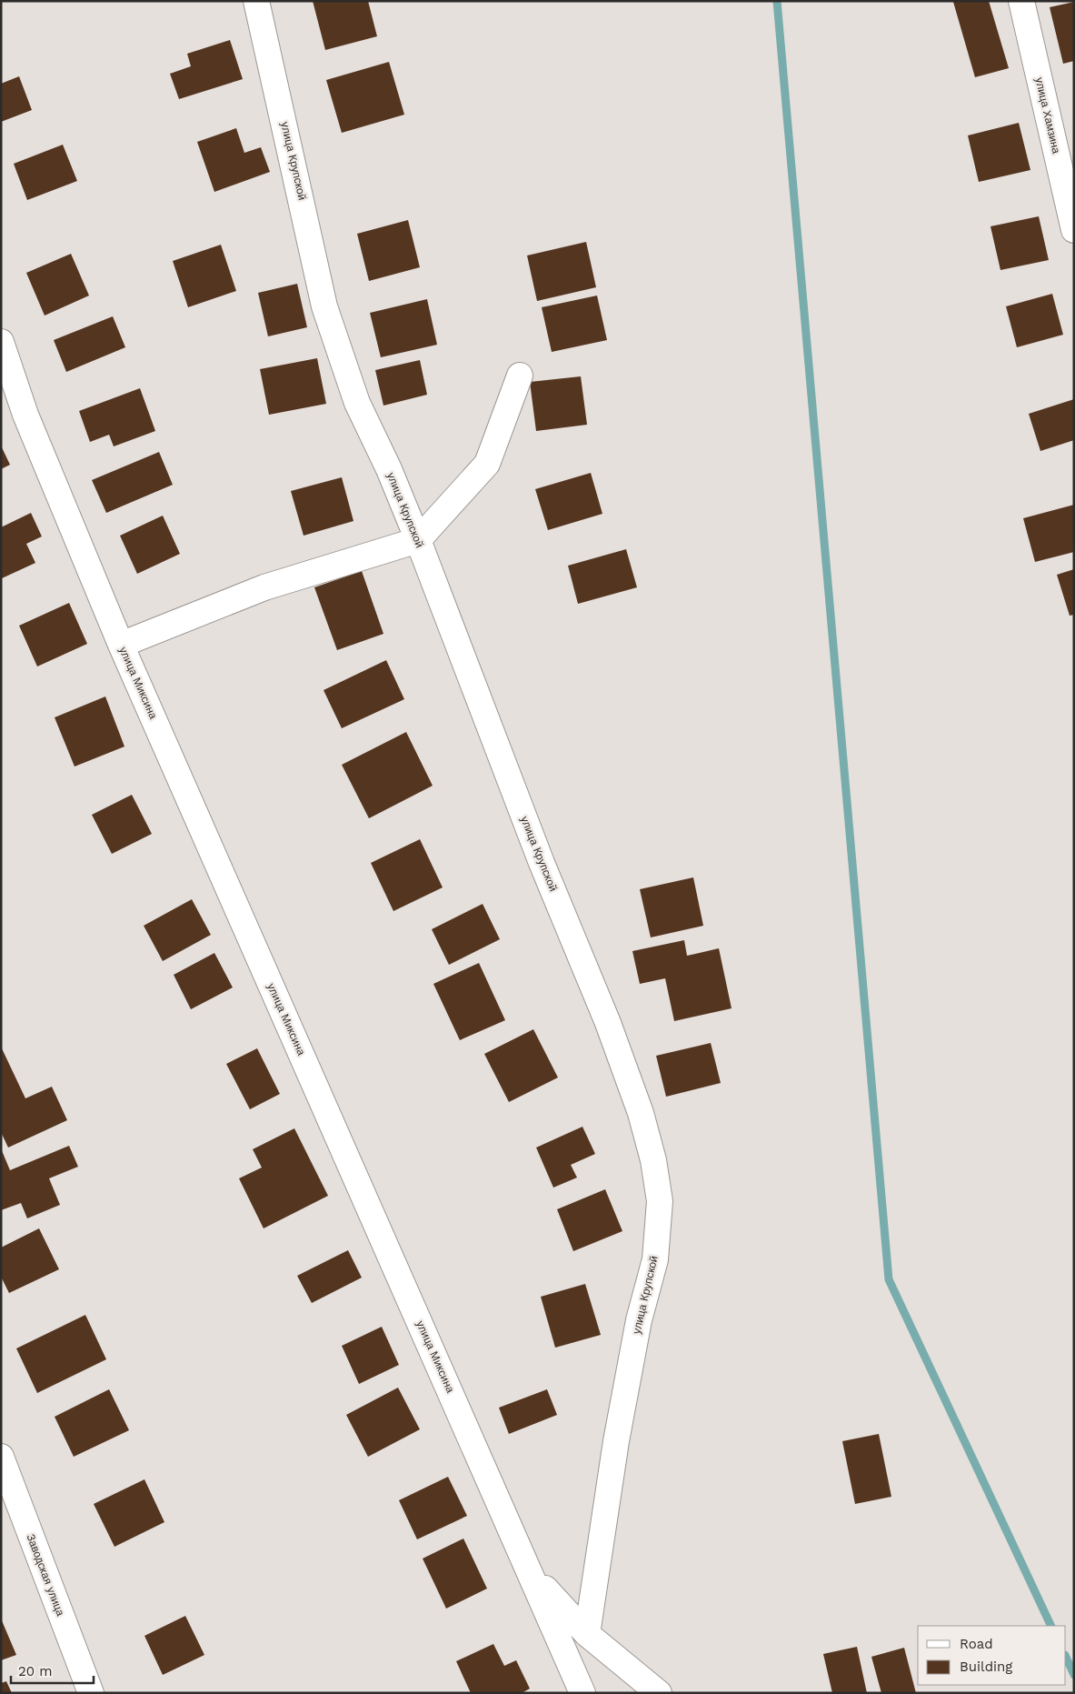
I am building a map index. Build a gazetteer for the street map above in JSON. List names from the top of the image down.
{
  "streets": {
    "street": [
      "улица Хамзина",
      "улица Крупской",
      "улица Миксина",
      "Заводская улица"
    ]
  },
  "legend": ["Road", "Building"],
  "scale_bar": "20 m"
}
